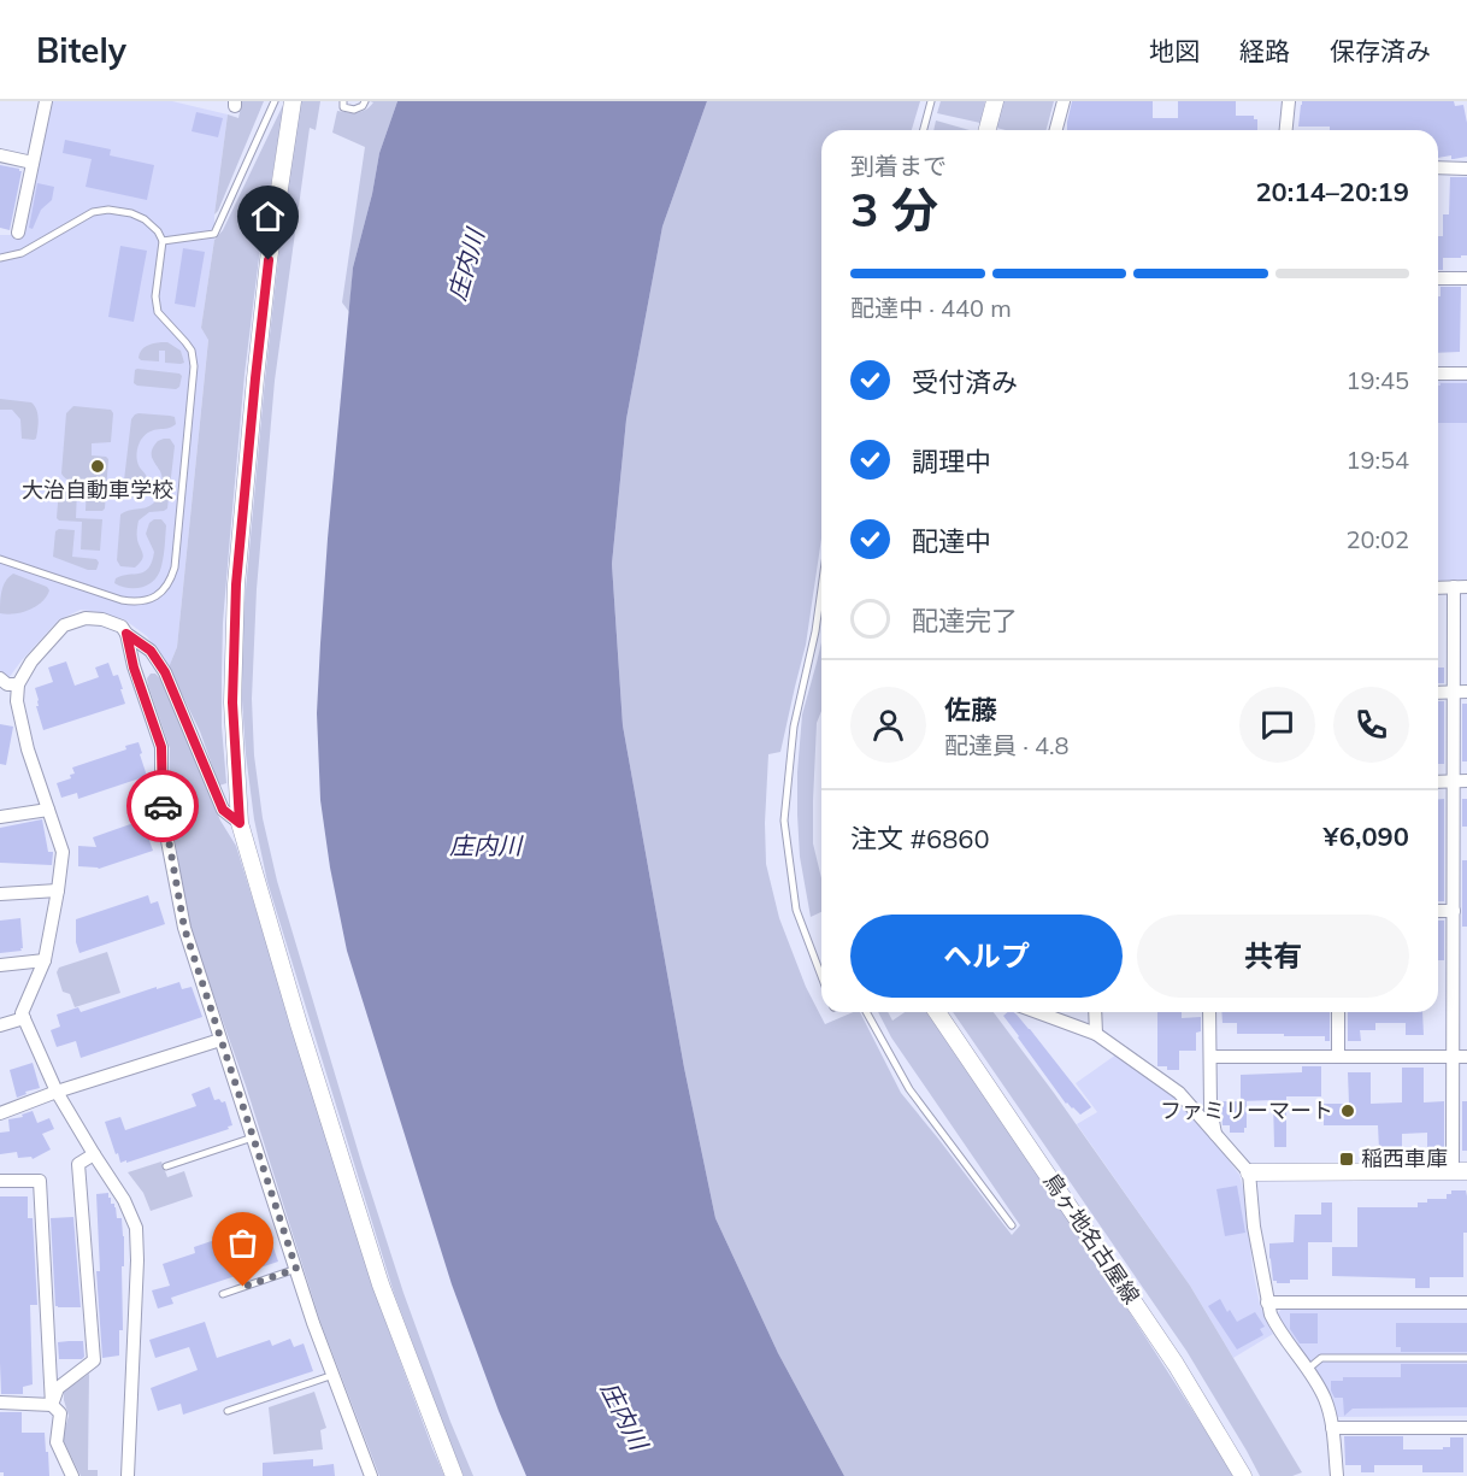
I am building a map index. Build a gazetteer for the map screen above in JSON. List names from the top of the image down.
{
  "streets": {
    "street": ["鳥ヶ地名古屋線"]
  },
  "water": ["庄内川"],
  "places": {
    "other": ["大治自動車学校", "ファミリーマート"],
    "transit": ["稲西車庫"]
  },
  "page": {
    "header": "Bitely",
    "nav": ["地図", "経路", "保存済み"],
    "heading": ["3 分", "到着まで", "20:14–20:19"],
    "panel": [
      "佐藤",
      "配達員 · 4.8",
      "注文 #6860",
      "¥6,090"
    ],
    "bar": "配達中 · 440 m",
    "list": [
      ["受付済み", "19:45"],
      ["調理中", "19:54"],
      ["配達中", "20:02"],
      "配達完了"
    ],
    "buttons": ["ヘルプ", "共有"]
  }
}
